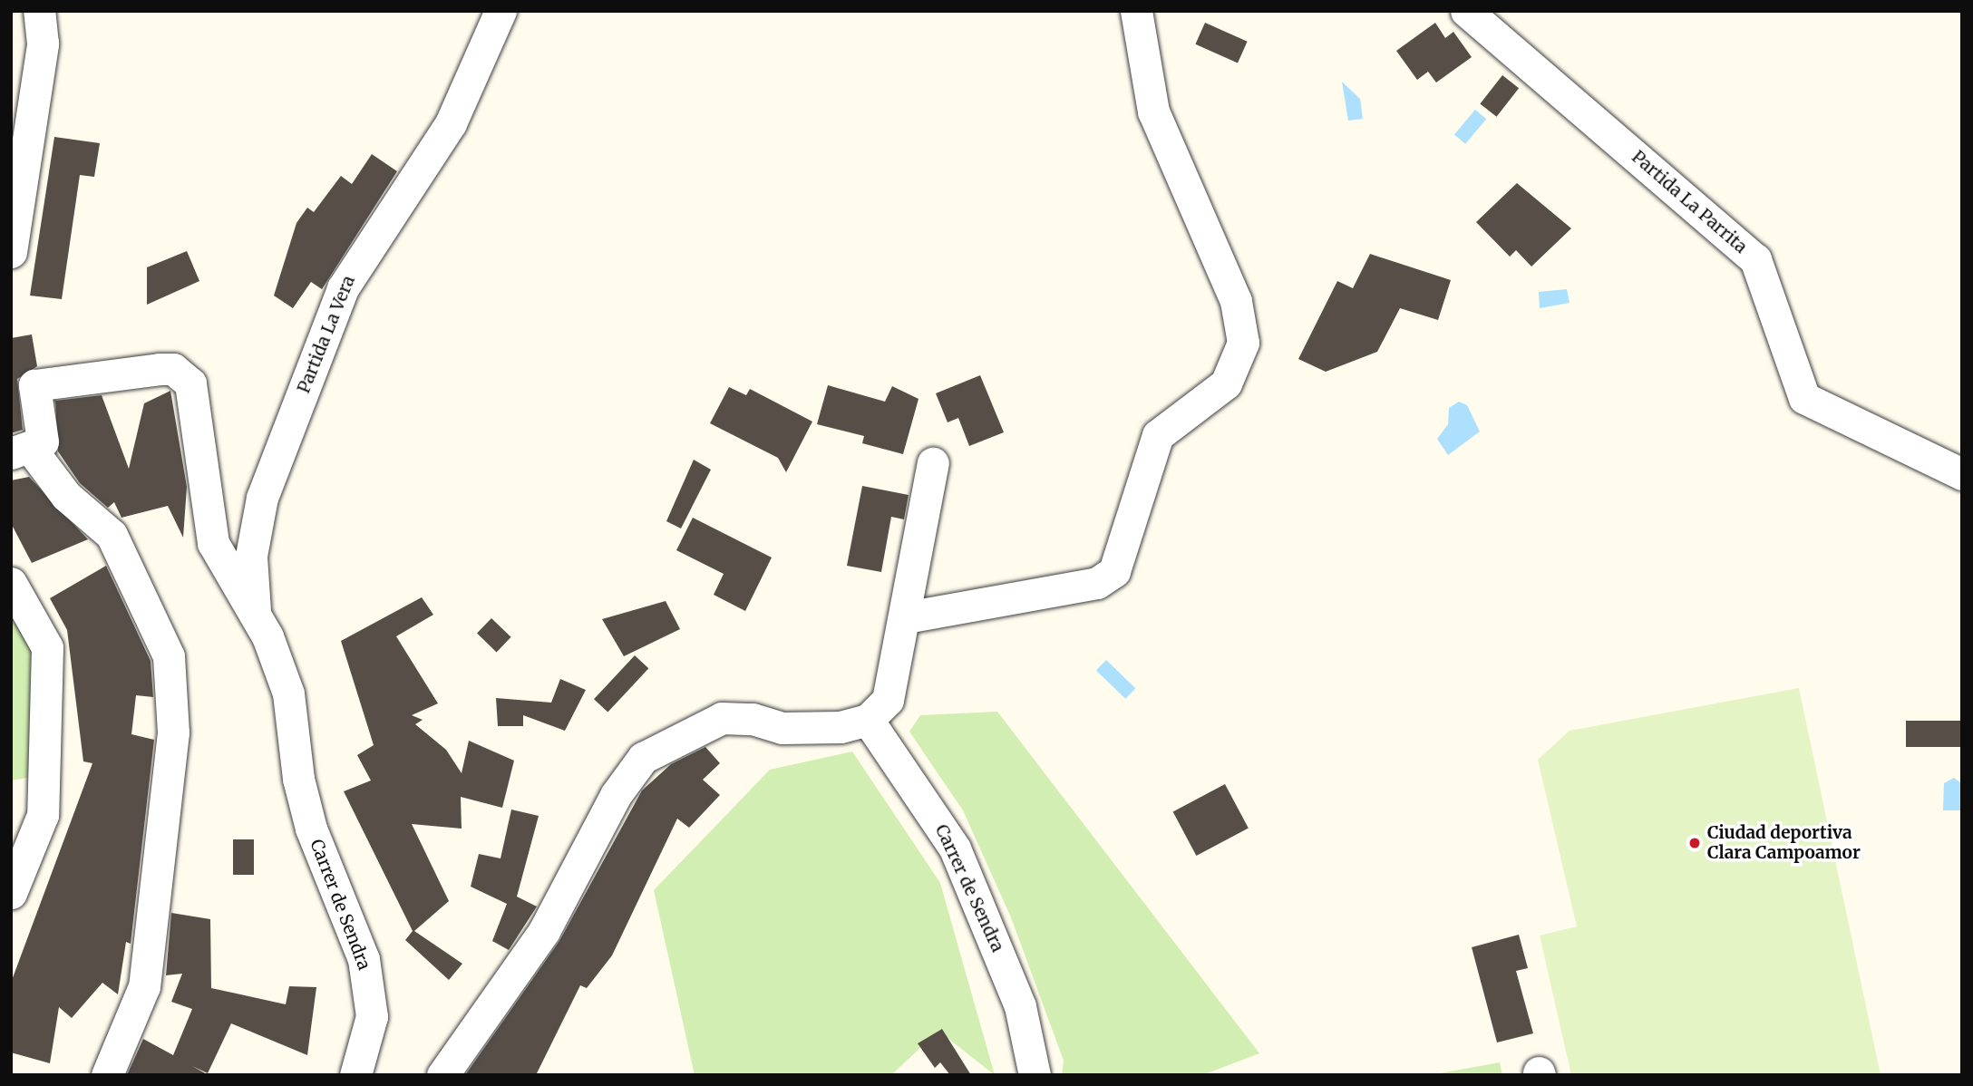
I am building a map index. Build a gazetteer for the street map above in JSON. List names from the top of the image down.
{
  "streets": {
    "street": ["Partida La Parrita", "Partida La Vera", "Carrer de Sendra"]
  },
  "crossings": [
    ["Partida La Vera", "Carrer de Sendra"]
  ],
  "places": ["Ciudad deportiva Clara Campoamor"]
}
